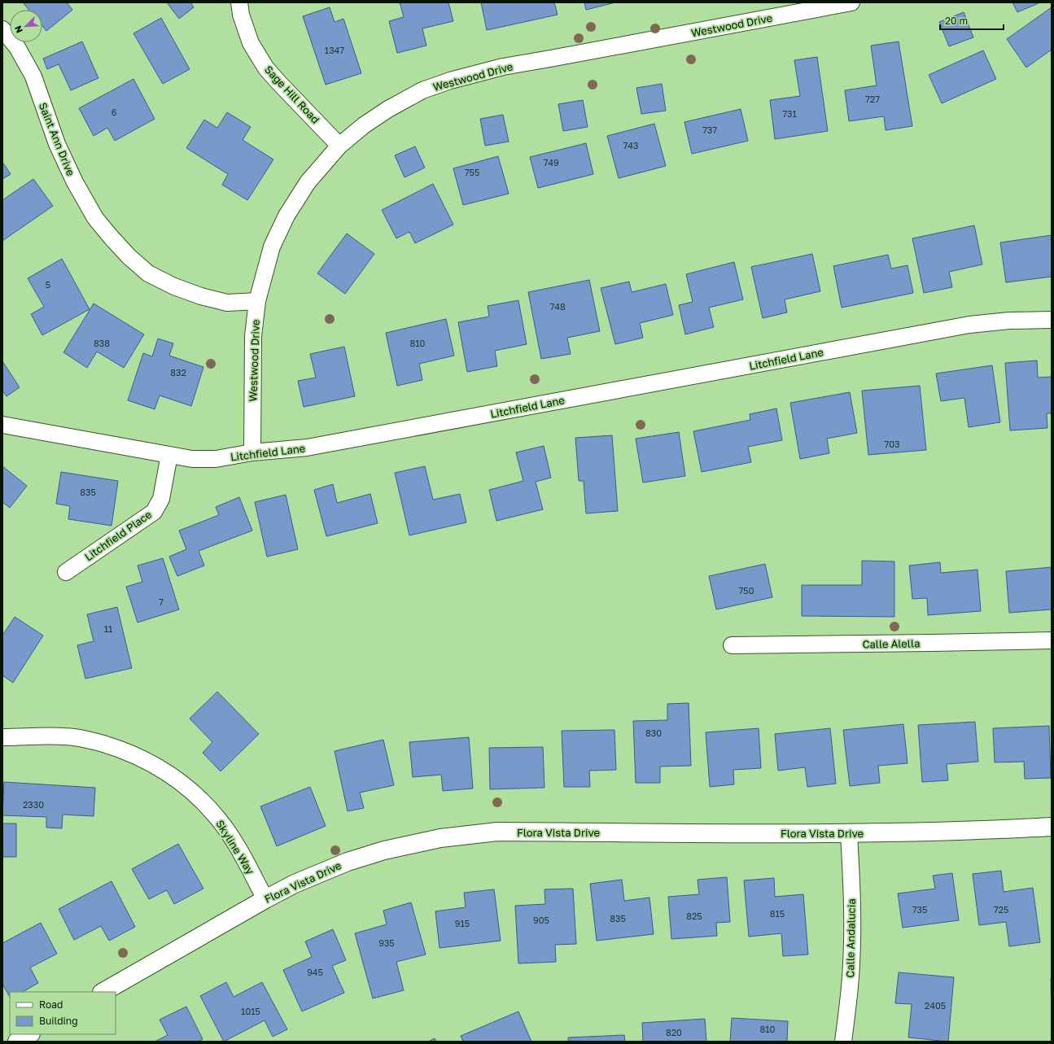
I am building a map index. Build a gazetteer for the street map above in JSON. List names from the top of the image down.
{
  "streets": {
    "street": [
      "Westwood Drive",
      "Sage Hill Road",
      "Saint Ann Drive",
      "Litchfield Lane",
      "Litchfield Place",
      "Calle Alella",
      "Flora Vista Drive",
      "Skyline Way",
      "Calle Andalucia"
    ]
  },
  "crossings": [
    ["Westwood Drive", "Sage Hill Road"],
    ["Westwood Drive", "Saint Ann Drive"],
    ["Westwood Drive", "Litchfield Lane"],
    ["Litchfield Lane", "Litchfield Place"],
    ["Flora Vista Drive", "Skyline Way"],
    ["Flora Vista Drive", "Calle Andalucia"]
  ],
  "house_numbers": [
    "1347",
    "727",
    "6",
    "731",
    "737",
    "743",
    "749",
    "755",
    "5",
    "748",
    "838",
    "810",
    "832",
    "703",
    "835",
    "750",
    "7",
    "11",
    "830",
    "2330",
    "735",
    "725",
    "815",
    "825",
    "835",
    "905",
    "915",
    "935",
    "945",
    "2405",
    "1015",
    "810",
    "820"
  ],
  "legend": ["Road", "Building"],
  "scale_bar": "20 m",
  "north": "bottom left"
}
